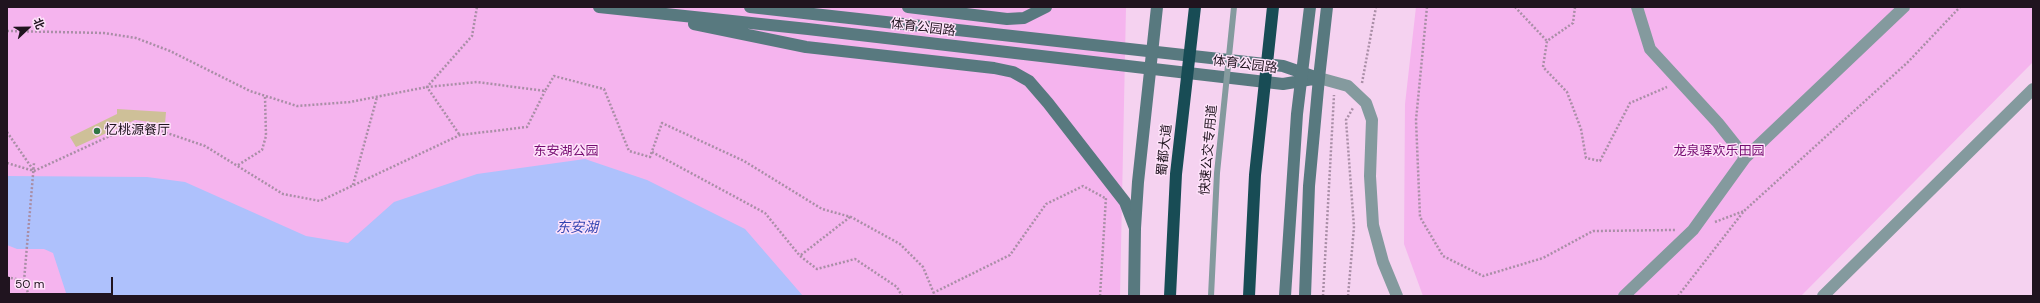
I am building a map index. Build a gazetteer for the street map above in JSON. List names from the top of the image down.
{
  "streets": {
    "highway": ["蜀都大道"],
    "street": ["体育公园路"],
    "lane": ["快速公交专用道"]
  },
  "water": ["东安湖"],
  "parks": ["东安湖公园", "龙泉驿欢乐田园"],
  "places": ["忆桃源餐厅"],
  "scale_bar": "50 m",
  "north": "right"
}
